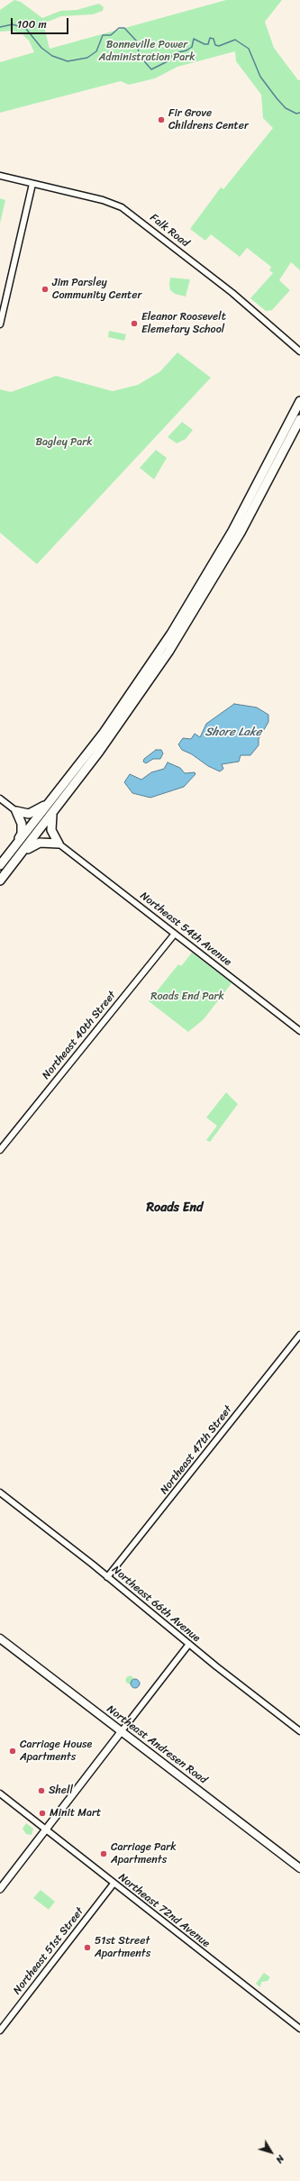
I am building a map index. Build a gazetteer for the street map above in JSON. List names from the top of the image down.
{
  "streets": {
    "main road": ["Northeast Andresen Road"],
    "street": [
      "Falk Road",
      "Northeast 54th Avenue",
      "Northeast 40th Street",
      "Northeast 47th Street",
      "Northeast 66th Avenue",
      "Northeast 72nd Avenue",
      "Northeast 51st Street"
    ]
  },
  "crossings": [
    ["Northeast 54th Avenue", "Northeast 40th Street"],
    ["Northeast 47th Street", "Northeast 66th Avenue"],
    ["Northeast 72nd Avenue", "Northeast 51st Street"]
  ],
  "districts": ["Roads End"],
  "water": ["Shore Lake"],
  "parks": ["Bonneville Power Administration Park", "Bagley Park", "Roads End Park"],
  "places": [
    "Fir Grove Childrens Center",
    "Jim Parsley Community Center",
    "Eleanor Roosevelt Elemetary School",
    "Carriage House Apartments",
    "Shell",
    "Minit Mart",
    "Carriage Park Apartments",
    "51st Street Apartments"
  ],
  "scale_bar": "100 m",
  "north": "bottom right"
}
